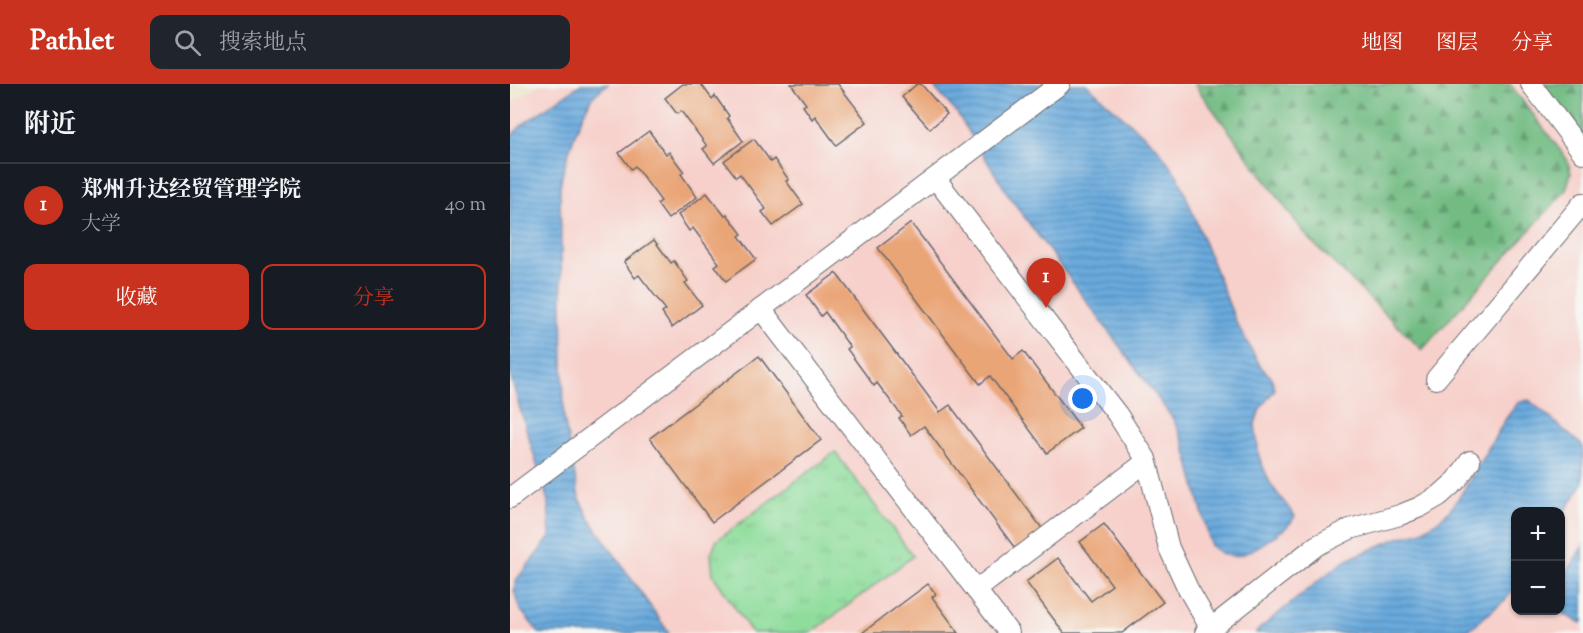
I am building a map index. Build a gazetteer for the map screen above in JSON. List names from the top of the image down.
{
  "page": {
    "header": "Pathlet",
    "search": "搜索地点",
    "nav": ["地图", "图层", "分享"],
    "heading": "附近",
    "list": [
      {
        "mark": "1",
        "name": "郑州升达经贸管理学院",
        "note": "大学",
        "value": "40 m"
      }
    ],
    "buttons": ["收藏", "分享"],
    "pins": "1",
    "map_buttons": ["+", "−"]
  }
}
